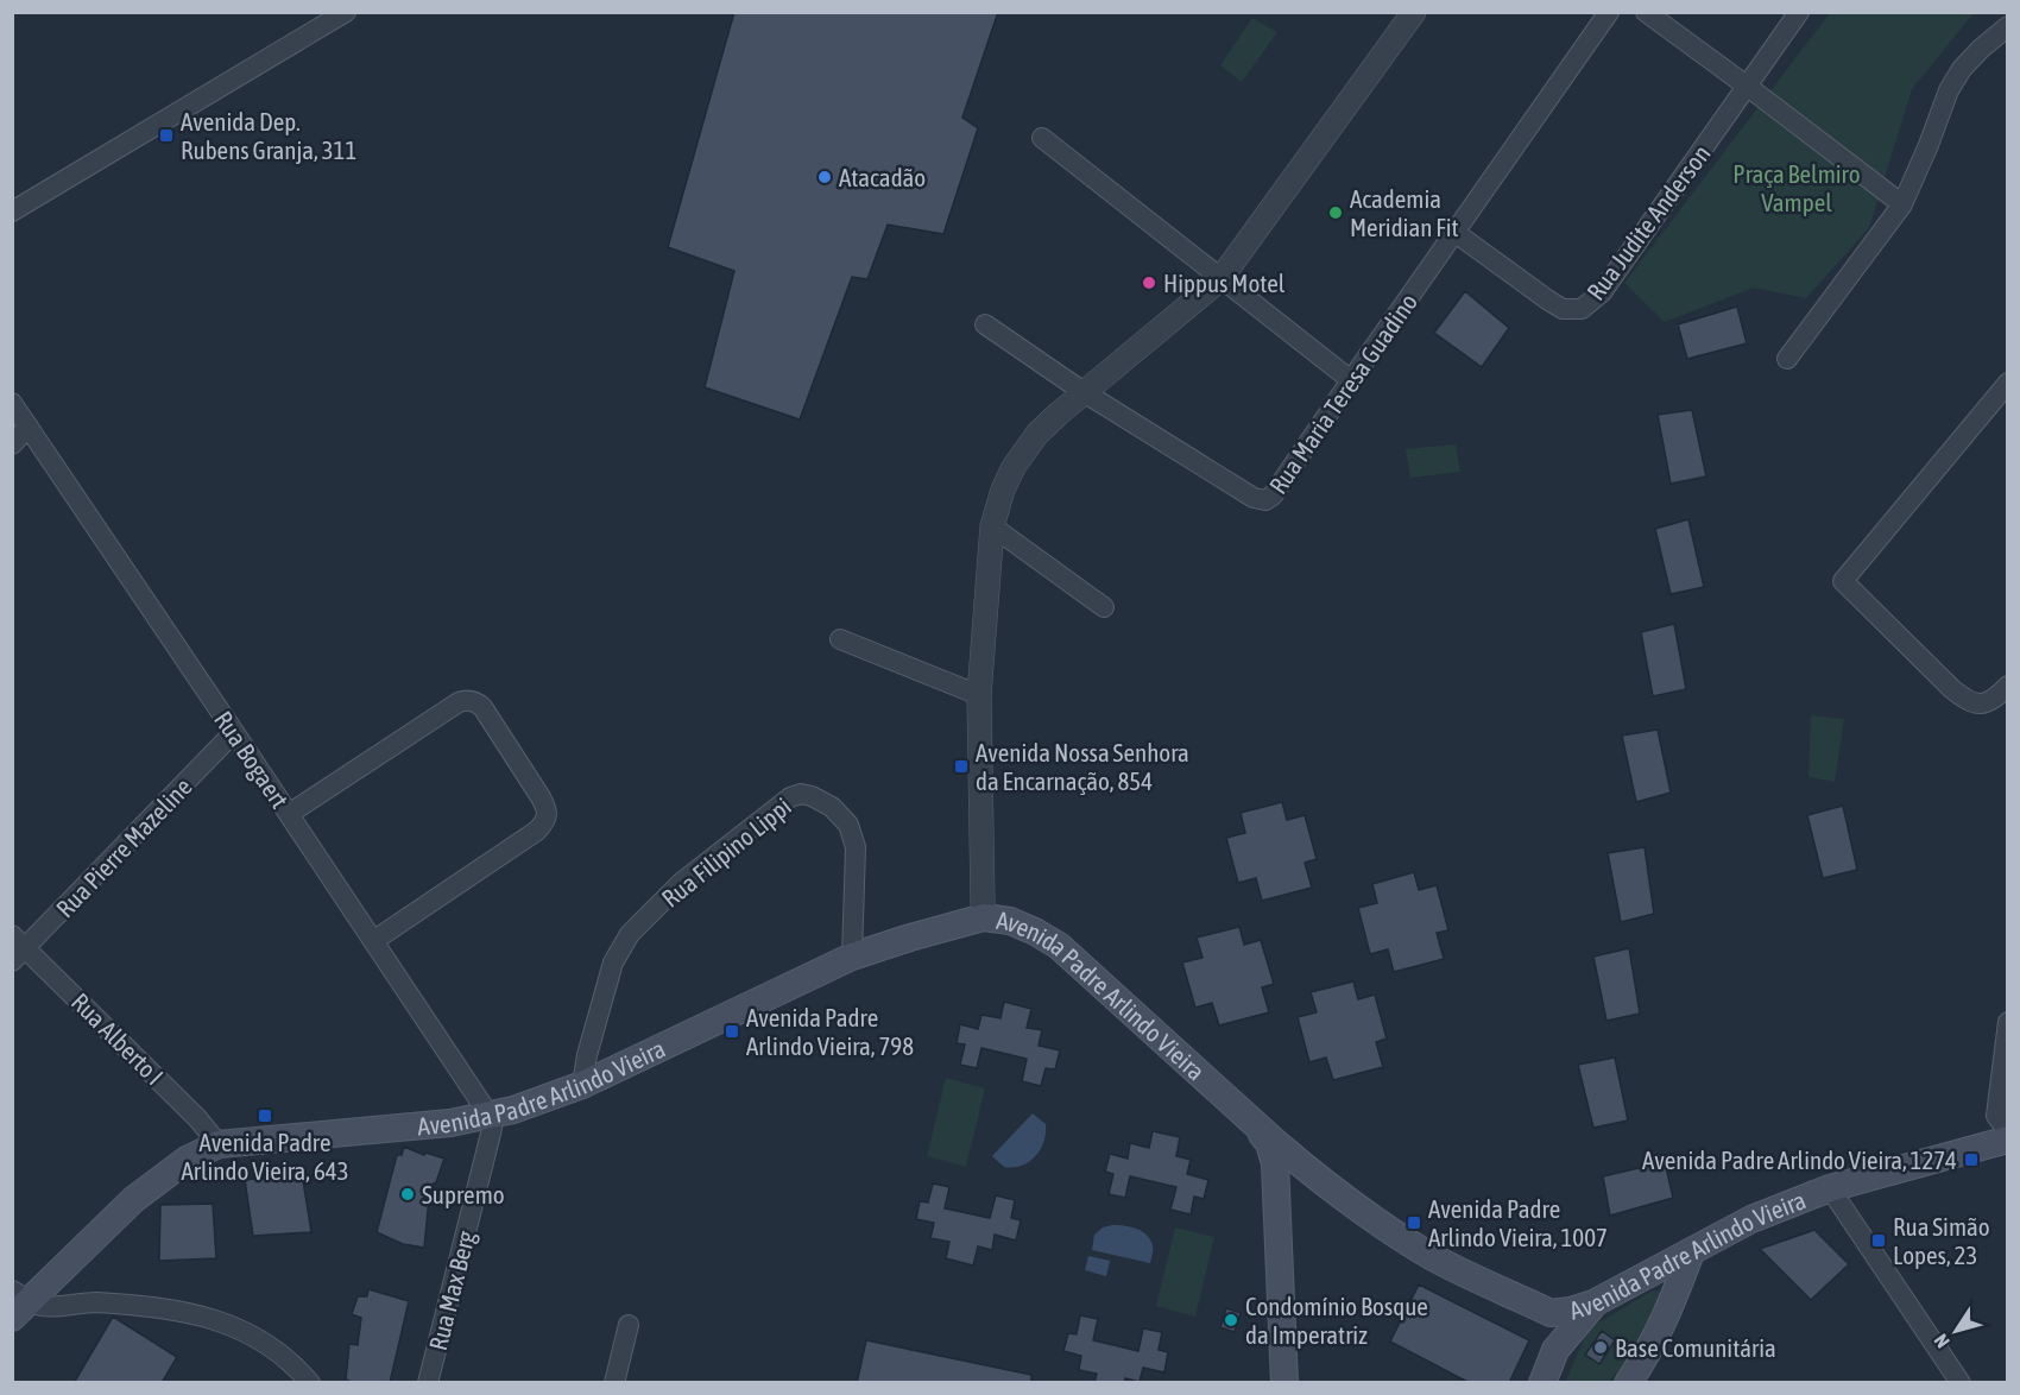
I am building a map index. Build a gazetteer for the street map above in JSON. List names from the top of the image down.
{
  "streets": {
    "main road": ["Avenida Padre Arlindo Vieira"],
    "street": [
      "Rua Judite Anderson",
      "Rua Maria Teresa Guadino",
      "Rua Bogaert",
      "Rua Pierre Mazeline",
      "Rua Filipino Lippi",
      "Rua Alberto I",
      "Rua Max Berg"
    ]
  },
  "crossings": [
    ["Rua Judite Anderson", "Rua Maria Teresa Guadino"],
    ["Rua Bogaert", "Rua Pierre Mazeline"],
    ["Rua Bogaert", "Avenida Padre Arlindo Vieira"],
    ["Rua Bogaert", "Rua Max Berg"],
    ["Rua Pierre Mazeline", "Rua Alberto I"],
    ["Rua Filipino Lippi", "Avenida Padre Arlindo Vieira"],
    ["Avenida Padre Arlindo Vieira", "Rua Alberto I"],
    ["Avenida Padre Arlindo Vieira", "Rua Max Berg"]
  ],
  "parks": ["Praça Belmiro Vampel"],
  "places": {
    "transit": [
      "Avenida Dep. Rubens Granja, 311",
      "Avenida Nossa Senhora da Encarnação, 854",
      "Avenida Padre Arlindo Vieira, 798",
      "Avenida Padre Arlindo Vieira, 643",
      "Avenida Padre Arlindo Vieira, 1274",
      "Avenida Padre Arlindo Vieira, 1007",
      "Rua Simão Lopes, 23"
    ],
    "other": [
      "Atacadão",
      "Academia Meridian Fit",
      "Hippus Motel",
      "Supremo",
      "Condomínio Bosque da Imperatriz",
      "Base Comunitária"
    ]
  },
  "north": "bottom left"
}
